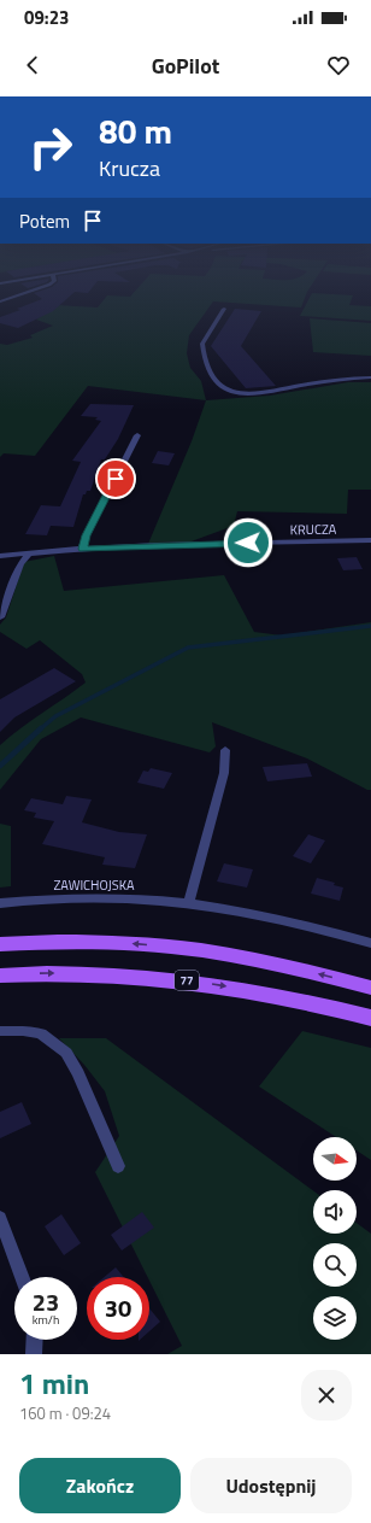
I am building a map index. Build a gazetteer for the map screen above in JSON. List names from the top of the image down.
{
  "streets": {
    "main road": ["77"],
    "street": ["KRUCZA", "ZAWICHOJSKA"]
  },
  "north": "right",
  "page": {
    "status": "09:23",
    "header": "GoPilot",
    "turn": ["80 m", "Krucza"],
    "then": "Potem",
    "speed": "23 km/h",
    "limit": "30",
    "heading": ["1 min", "160 m · 09:24"],
    "buttons": ["Zakończ", "Udostępnij"]
  }
}
